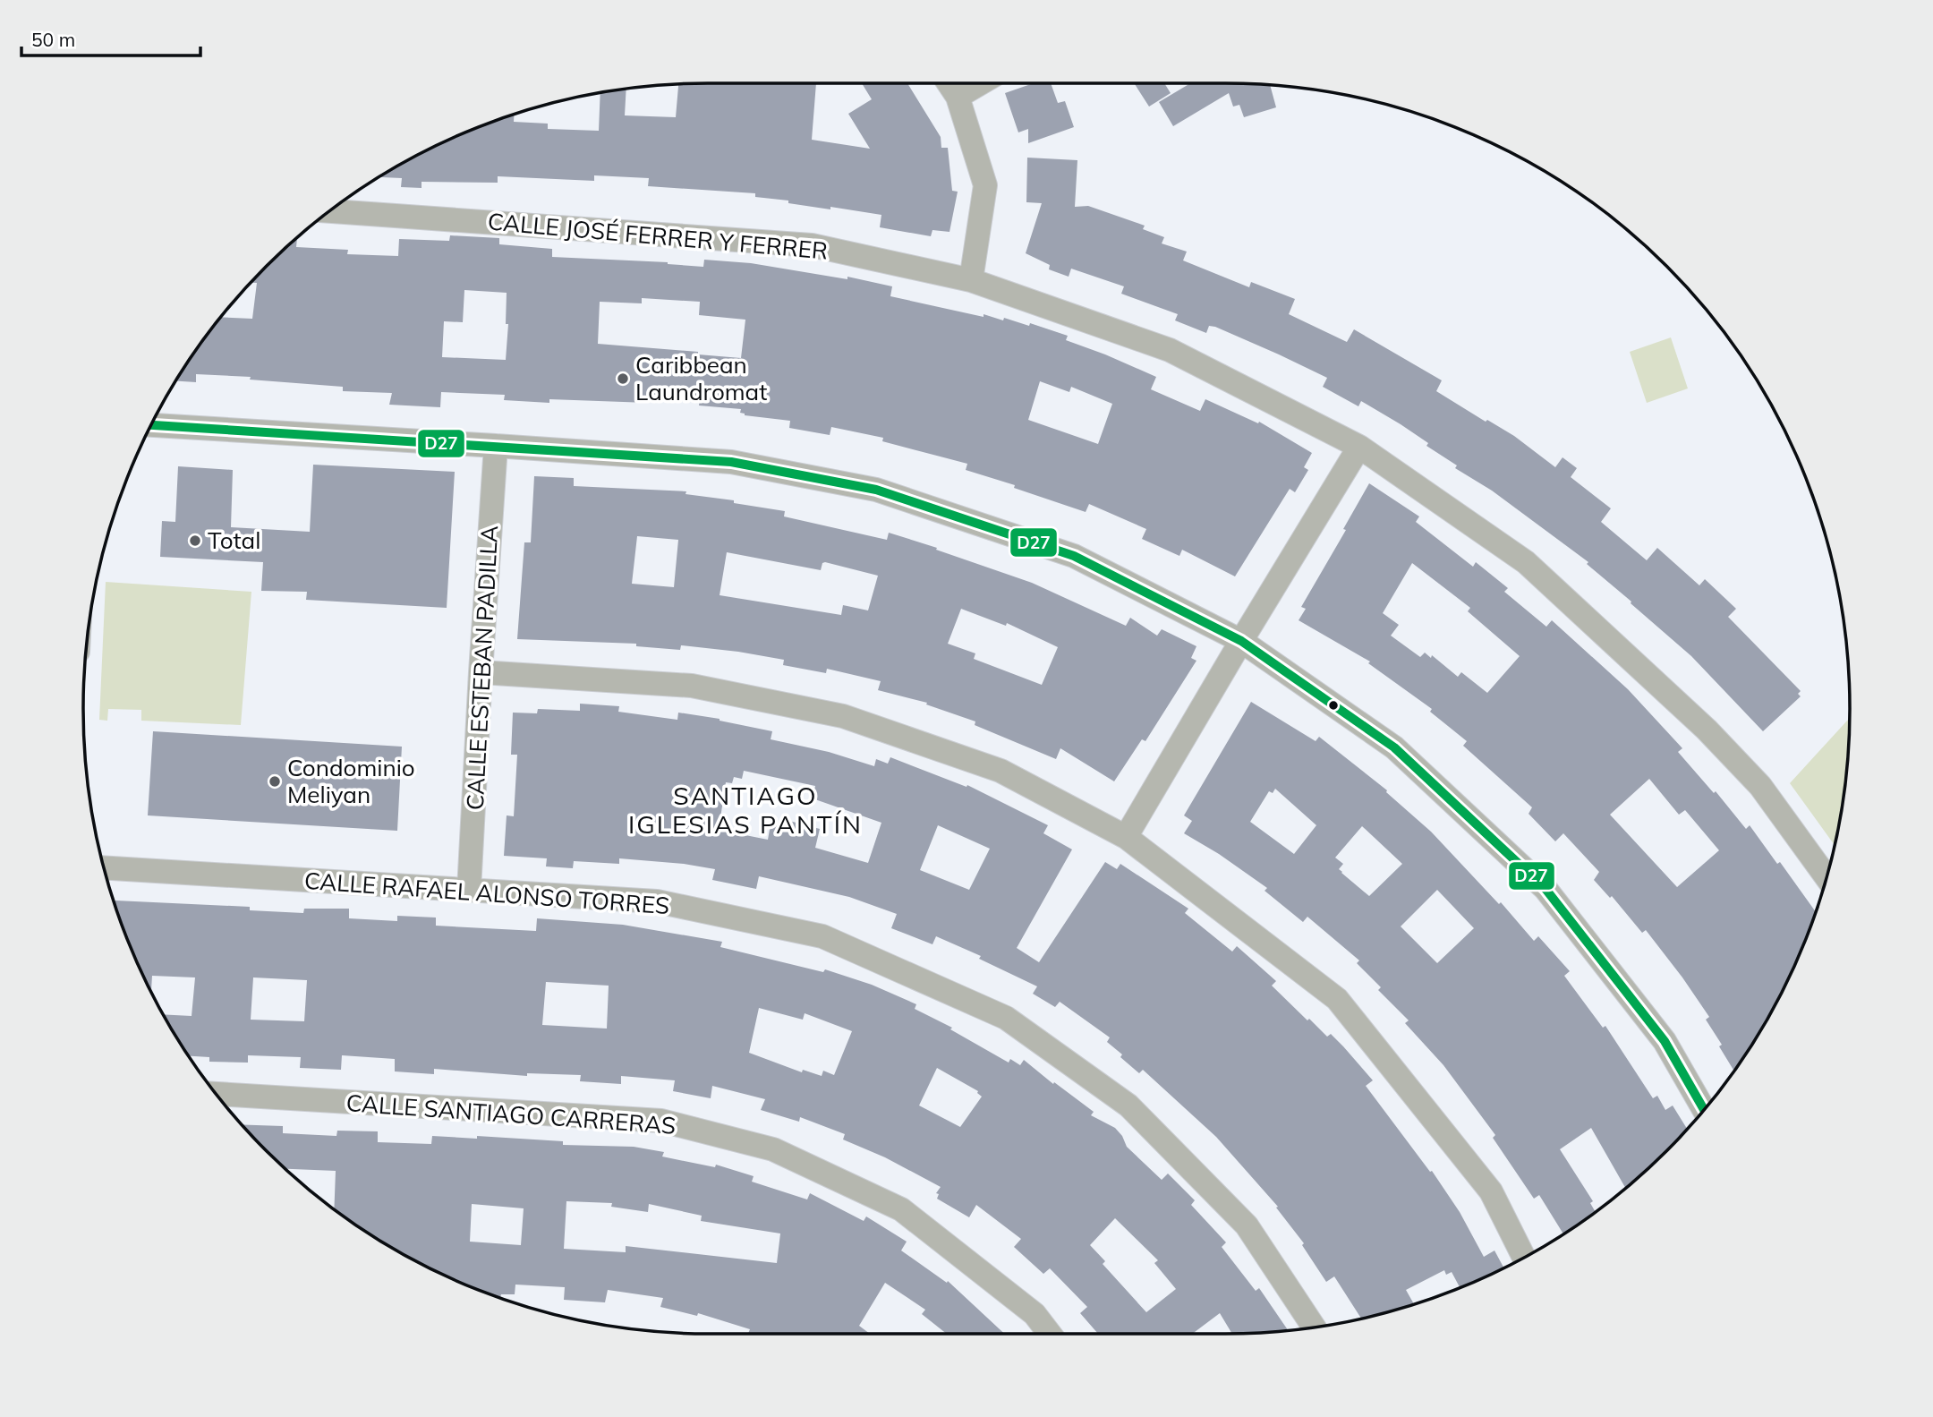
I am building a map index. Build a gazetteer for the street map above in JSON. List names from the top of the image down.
{
  "streets": {
    "street": [
      "CALLE JOSÉ FERRER Y FERRER",
      "CALLE ESTEBAN PADILLA",
      "CALLE RAFAEL ALONSO TORRES",
      "CALLE SANTIAGO CARRERAS"
    ]
  },
  "crossings": [
    ["CALLE ESTEBAN PADILLA", "CALLE RAFAEL ALONSO TORRES"]
  ],
  "districts": ["SANTIAGO IGLESIAS PANTÍN"],
  "places": ["Caribbean Laundromat", "Total", "Condominio Meliyan"],
  "lines": ["transit line D27"],
  "scale_bar": "50 m"
}
